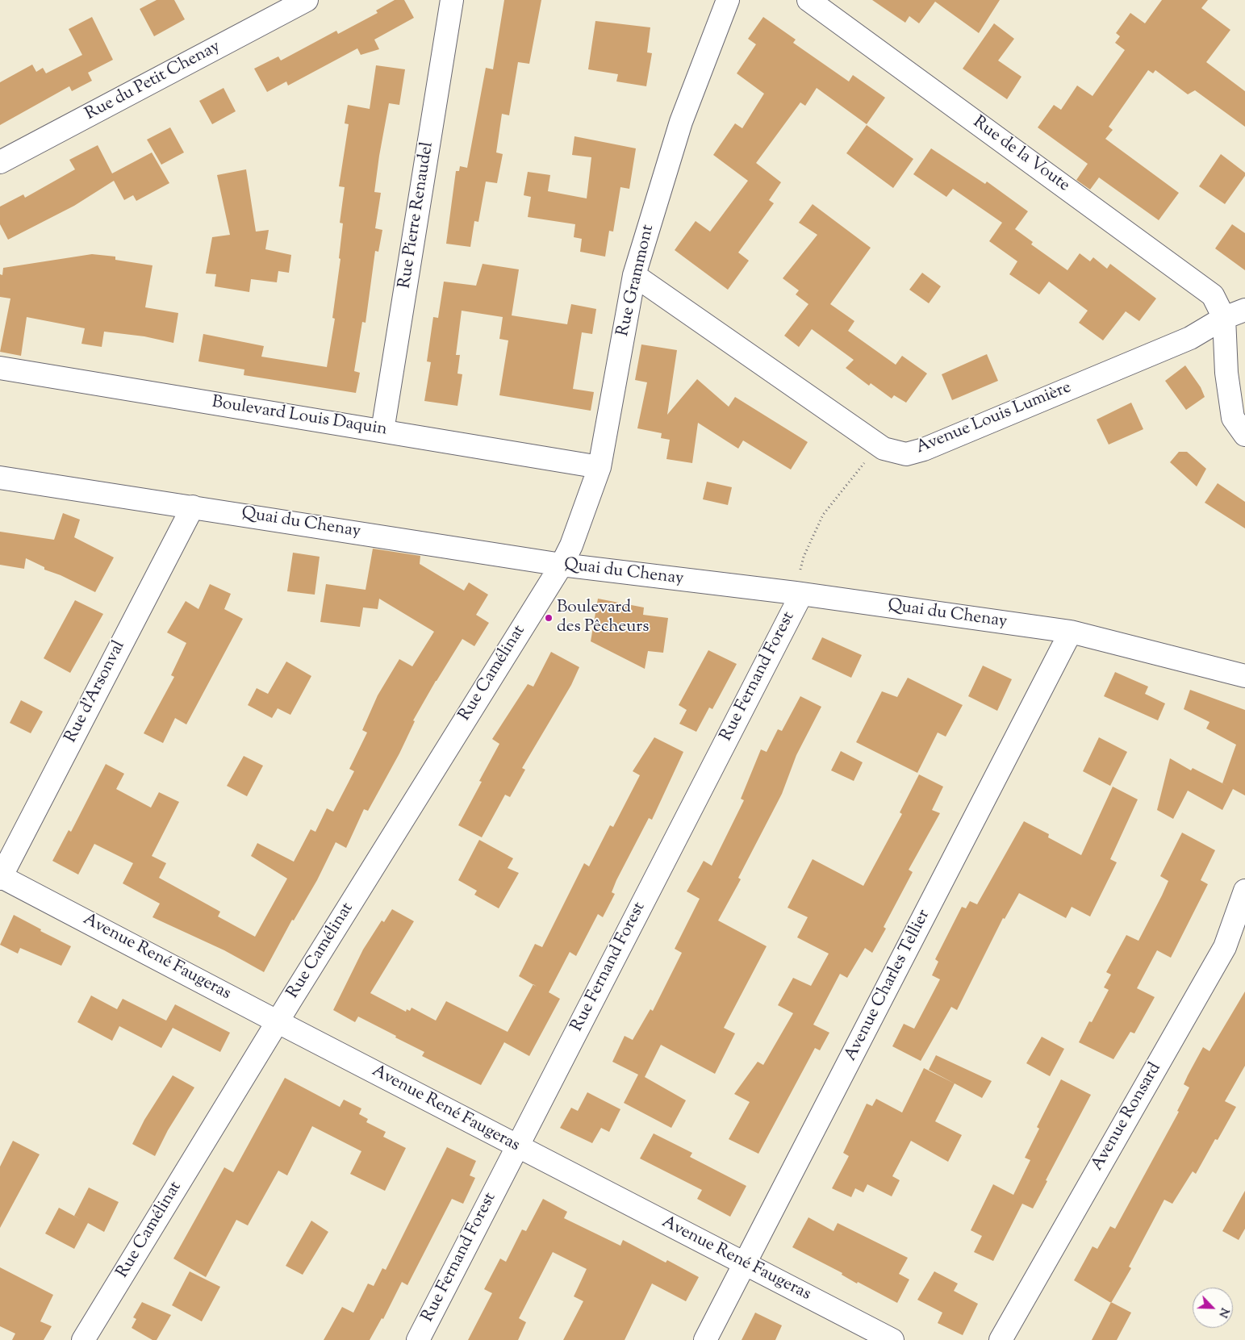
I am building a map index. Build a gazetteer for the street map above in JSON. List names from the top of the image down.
{
  "streets": {
    "street": [
      "Rue du Petit Chenay",
      "Rue de la Voute",
      "Rue Pierre Renaudel",
      "Rue Grammont",
      "Boulevard Louis Daquin",
      "Avenue Louis Lumière",
      "Quai du Chenay",
      "Rue Camélinat",
      "Rue Fernand Forest",
      "Rue d'Arsonval",
      "Avenue René Faugeras",
      "Avenue Charles Tellier",
      "Avenue Ronsard"
    ]
  },
  "crossings": [
    ["Rue de la Voute", "Avenue Louis Lumière"],
    ["Rue Pierre Renaudel", "Boulevard Louis Daquin"],
    ["Rue Grammont", "Boulevard Louis Daquin"],
    ["Rue Grammont", "Avenue Louis Lumière"],
    ["Rue Grammont", "Quai du Chenay"],
    ["Rue Grammont", "Rue Camélinat"],
    ["Quai du Chenay", "Rue Camélinat"],
    ["Quai du Chenay", "Rue Fernand Forest"],
    ["Quai du Chenay", "Rue d'Arsonval"],
    ["Quai du Chenay", "Avenue Charles Tellier"],
    ["Rue Camélinat", "Avenue René Faugeras"],
    ["Rue Fernand Forest", "Avenue René Faugeras"],
    ["Rue d'Arsonval", "Avenue René Faugeras"],
    ["Avenue René Faugeras", "Avenue Charles Tellier"]
  ],
  "places": ["Boulevard des Pêcheurs"],
  "north": "bottom right"
}
